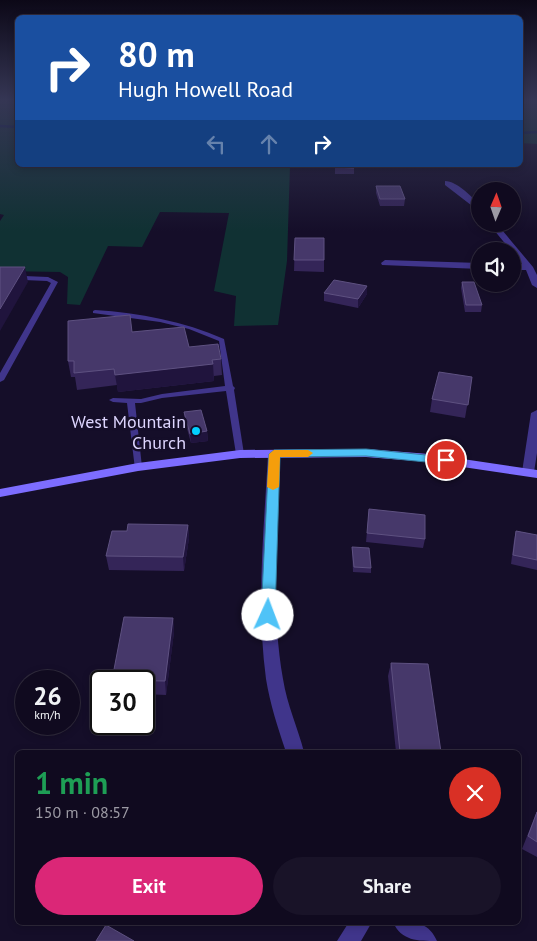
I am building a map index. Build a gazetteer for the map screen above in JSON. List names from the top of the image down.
{
  "places": ["West Mountain Church"],
  "north": "top",
  "page": {
    "turn": ["80 m", "Hugh Howell Road"],
    "speed": "26 km/h",
    "limit": "30",
    "heading": ["1 min", "150 m · 08:57"],
    "buttons": ["Exit", "Share"]
  }
}
